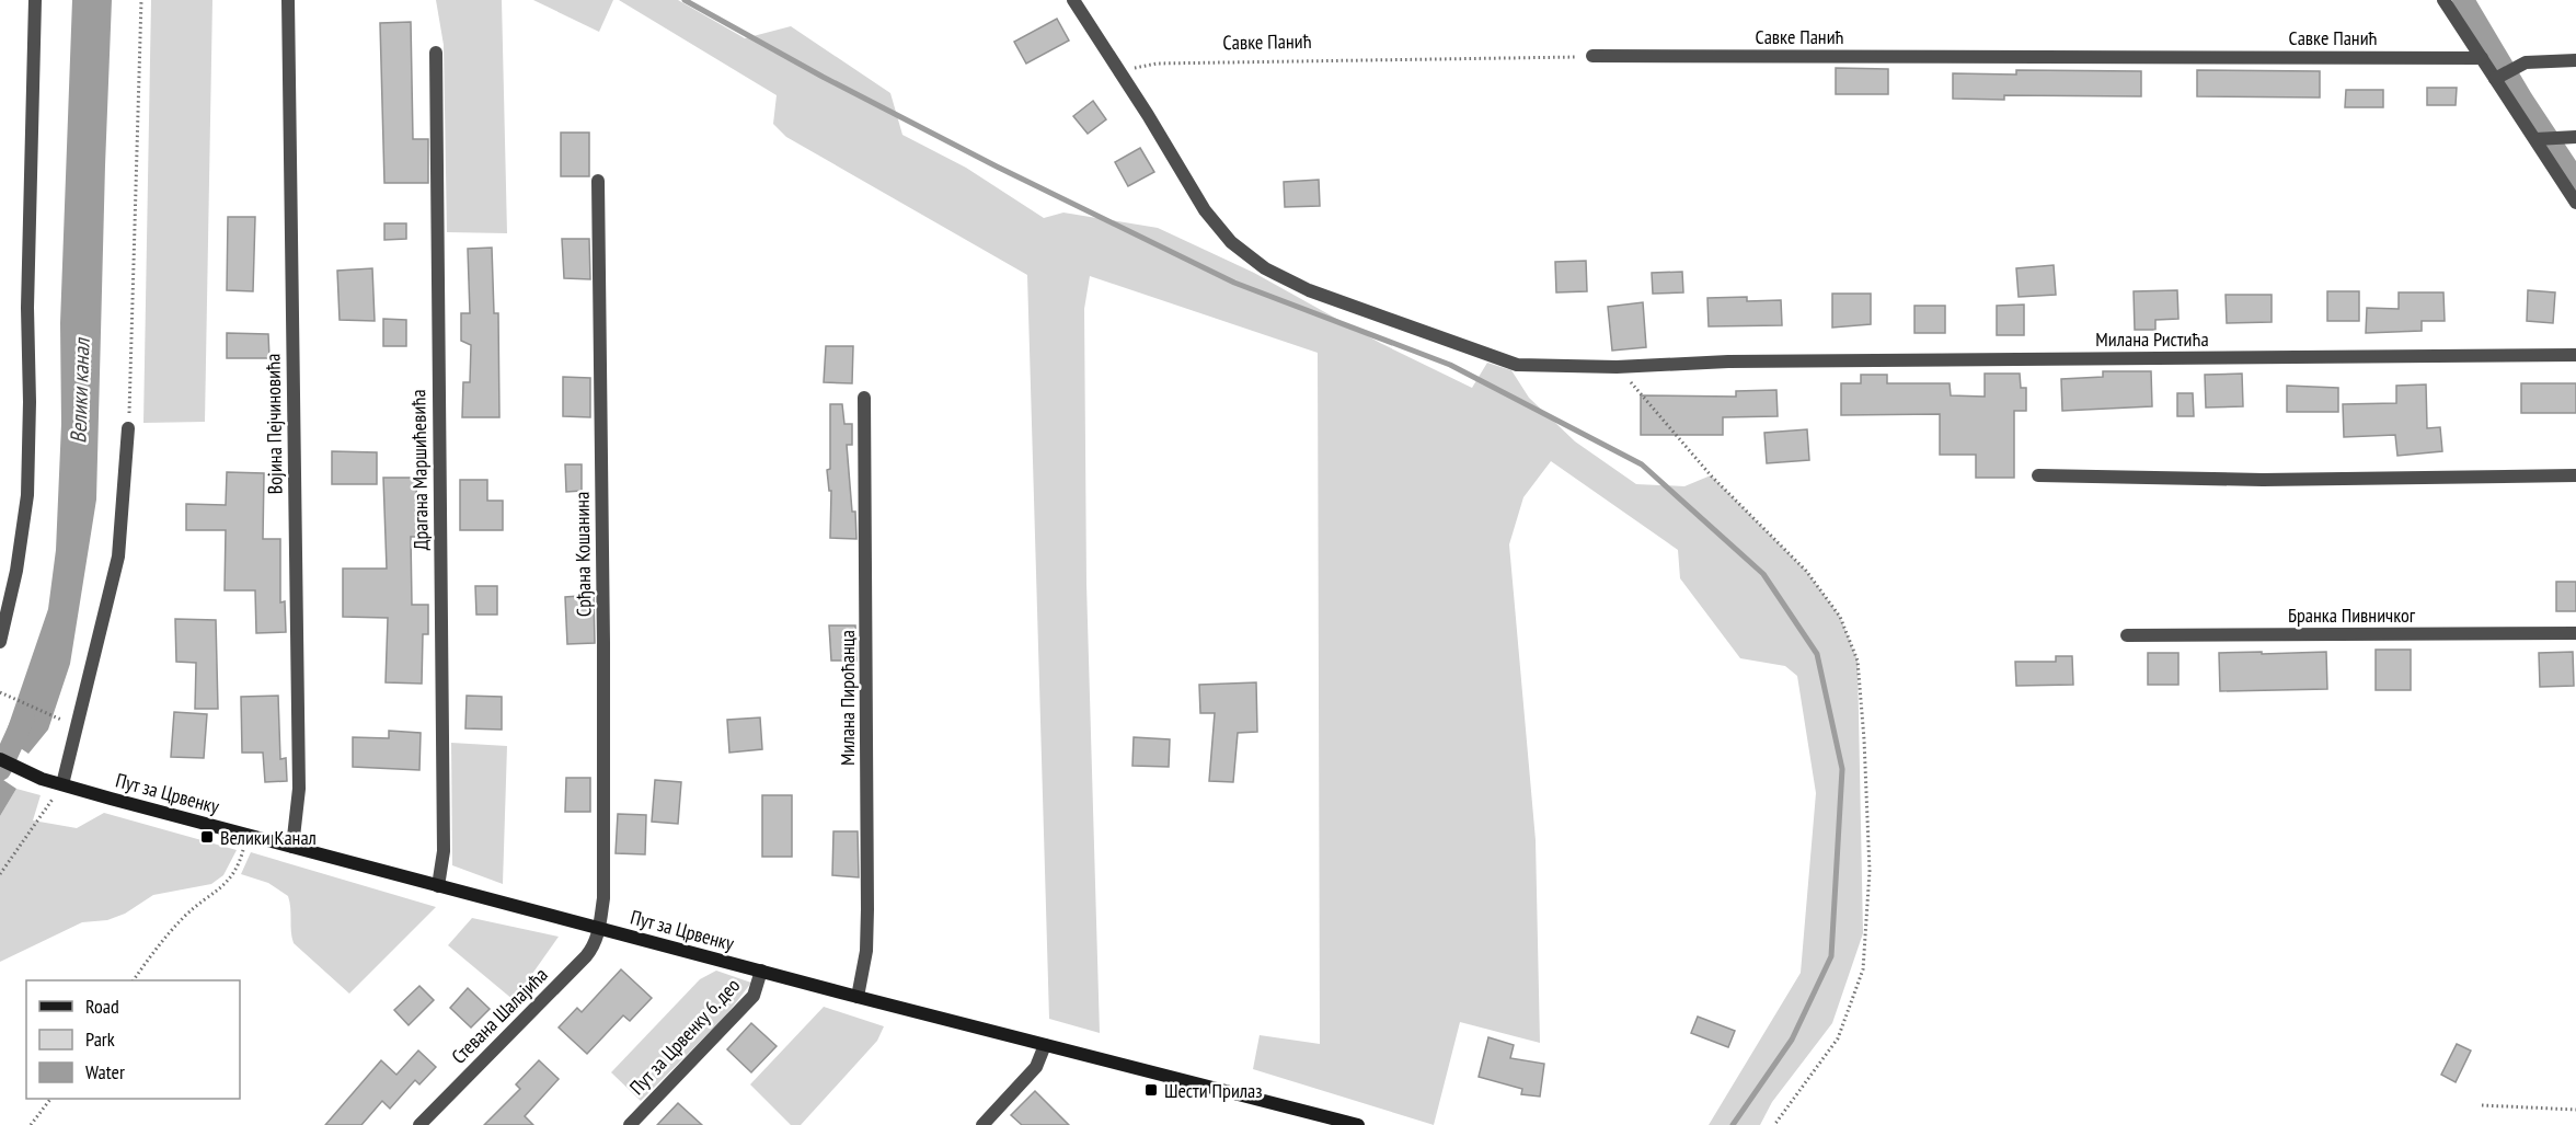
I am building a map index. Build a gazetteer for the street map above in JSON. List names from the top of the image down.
{
  "streets": {
    "street": [
      "Савке Панић",
      "Милана Ристића",
      "Војина Пејчиновића",
      "Драгана Маршићевића",
      "Срђана Кошанина",
      "Бранка Пивничког",
      "Милана Пироћанца",
      "Пут за Црвенку",
      "Стевана Шалајића",
      "Пут за Црвенку 6. део"
    ]
  },
  "crossings": [
    ["Савке Панић", "Милана Ристића"],
    ["Војина Пејчиновића", "Пут за Црвенку"],
    ["Драгана Маршићевића", "Пут за Црвенку"],
    ["Срђана Кошанина", "Пут за Црвенку"],
    ["Срђана Кошанина", "Стевана Шалајића"],
    ["Милана Пироћанца", "Пут за Црвенку"],
    ["Пут за Црвенку", "Стевана Шалајића"],
    ["Пут за Црвенку", "Пут за Црвенку 6. део"]
  ],
  "water": ["Велики канал"],
  "places": {
    "transit": ["Велики Канал", "Шести Прилаз"]
  },
  "legend": ["Road", "Park", "Water"]
}
